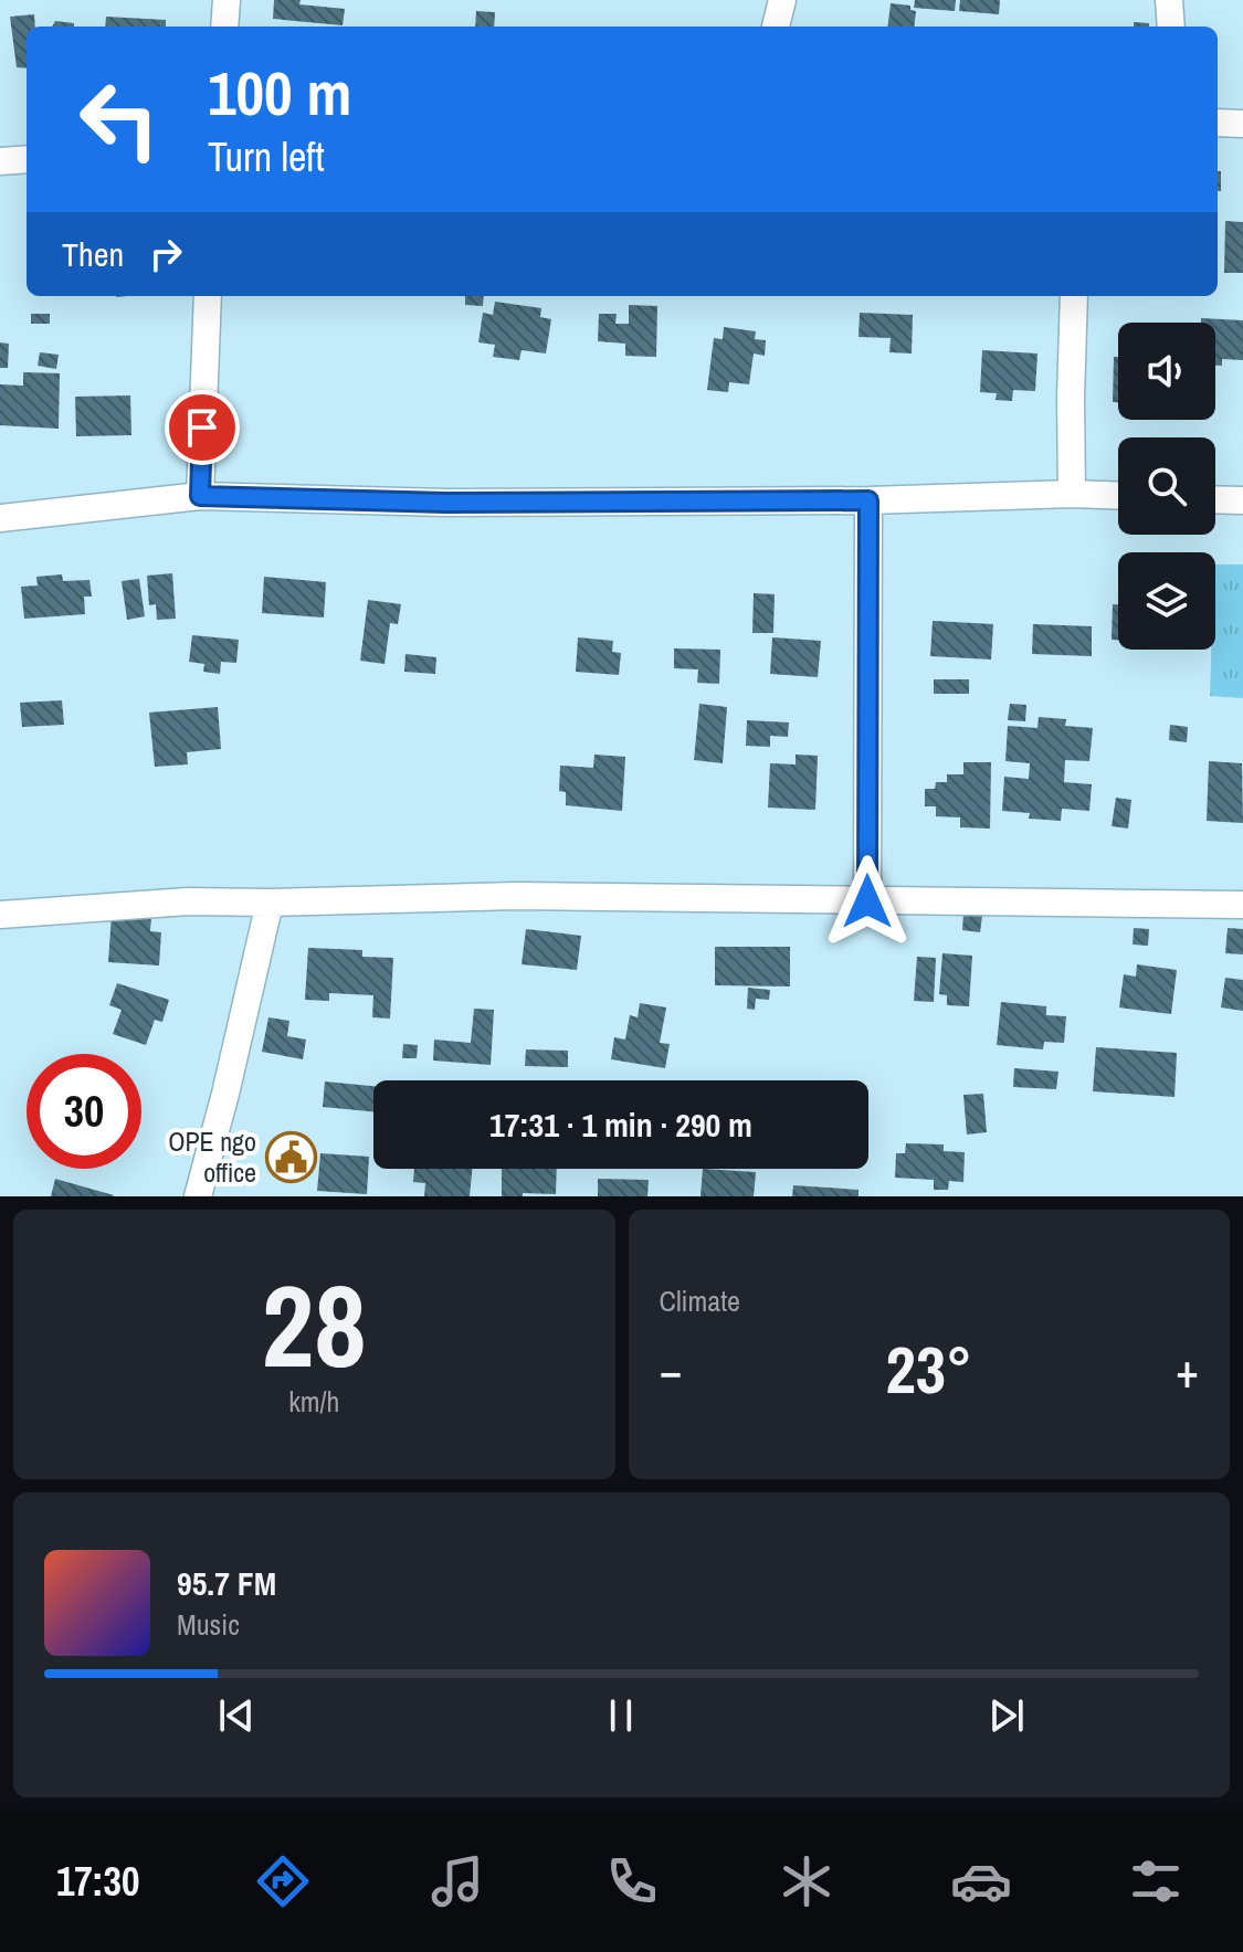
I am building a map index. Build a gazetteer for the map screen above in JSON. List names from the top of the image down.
{
  "places": {
    "public building": ["OPE ngo office"]
  },
  "page": {
    "turn": ["100 m", "Turn left"],
    "then": "Then",
    "limit": "30",
    "trip": "17:31 · 1 min · 290 m",
    "tile": [
      ["28", "km/h"],
      "Climate"
    ],
    "heat": ["−", "23°", "+"],
    "song": ["95.7 FM", "Music"],
    "tabs": "17:30"
  }
}
